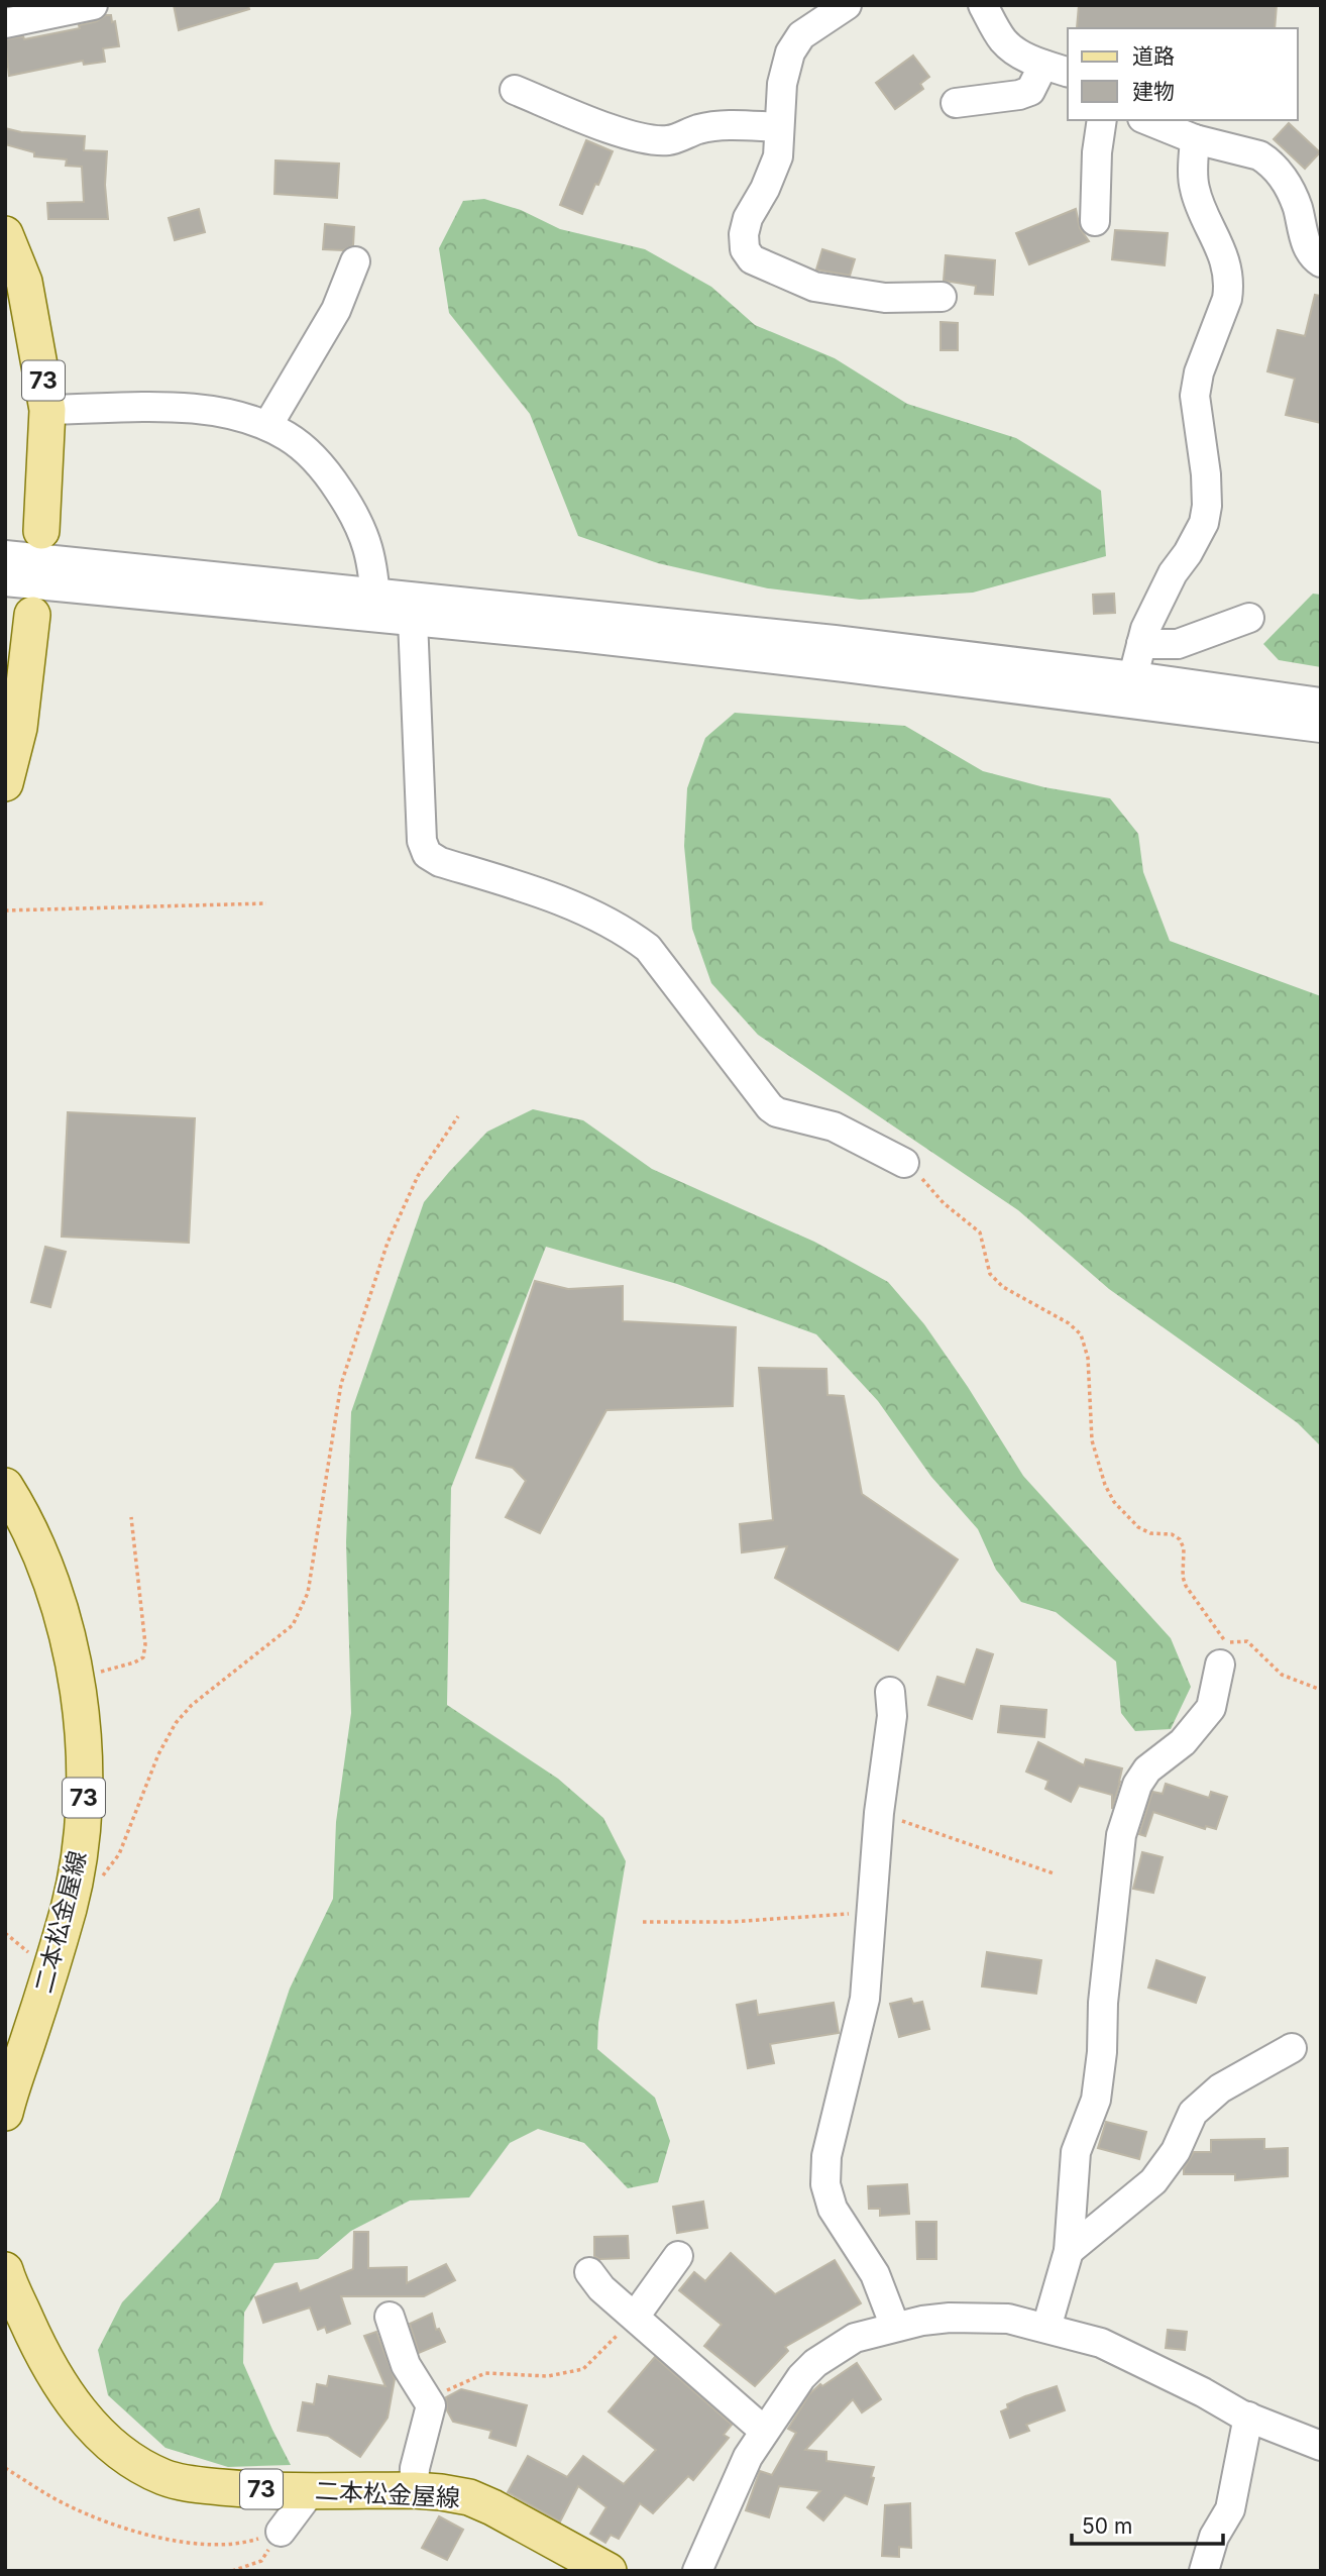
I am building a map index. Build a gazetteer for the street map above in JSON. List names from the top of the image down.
{
  "streets": {
    "main road": ["73", "二本松金屋線"]
  },
  "legend": ["道路", "建物"],
  "scale_bar": "50 m"
}
